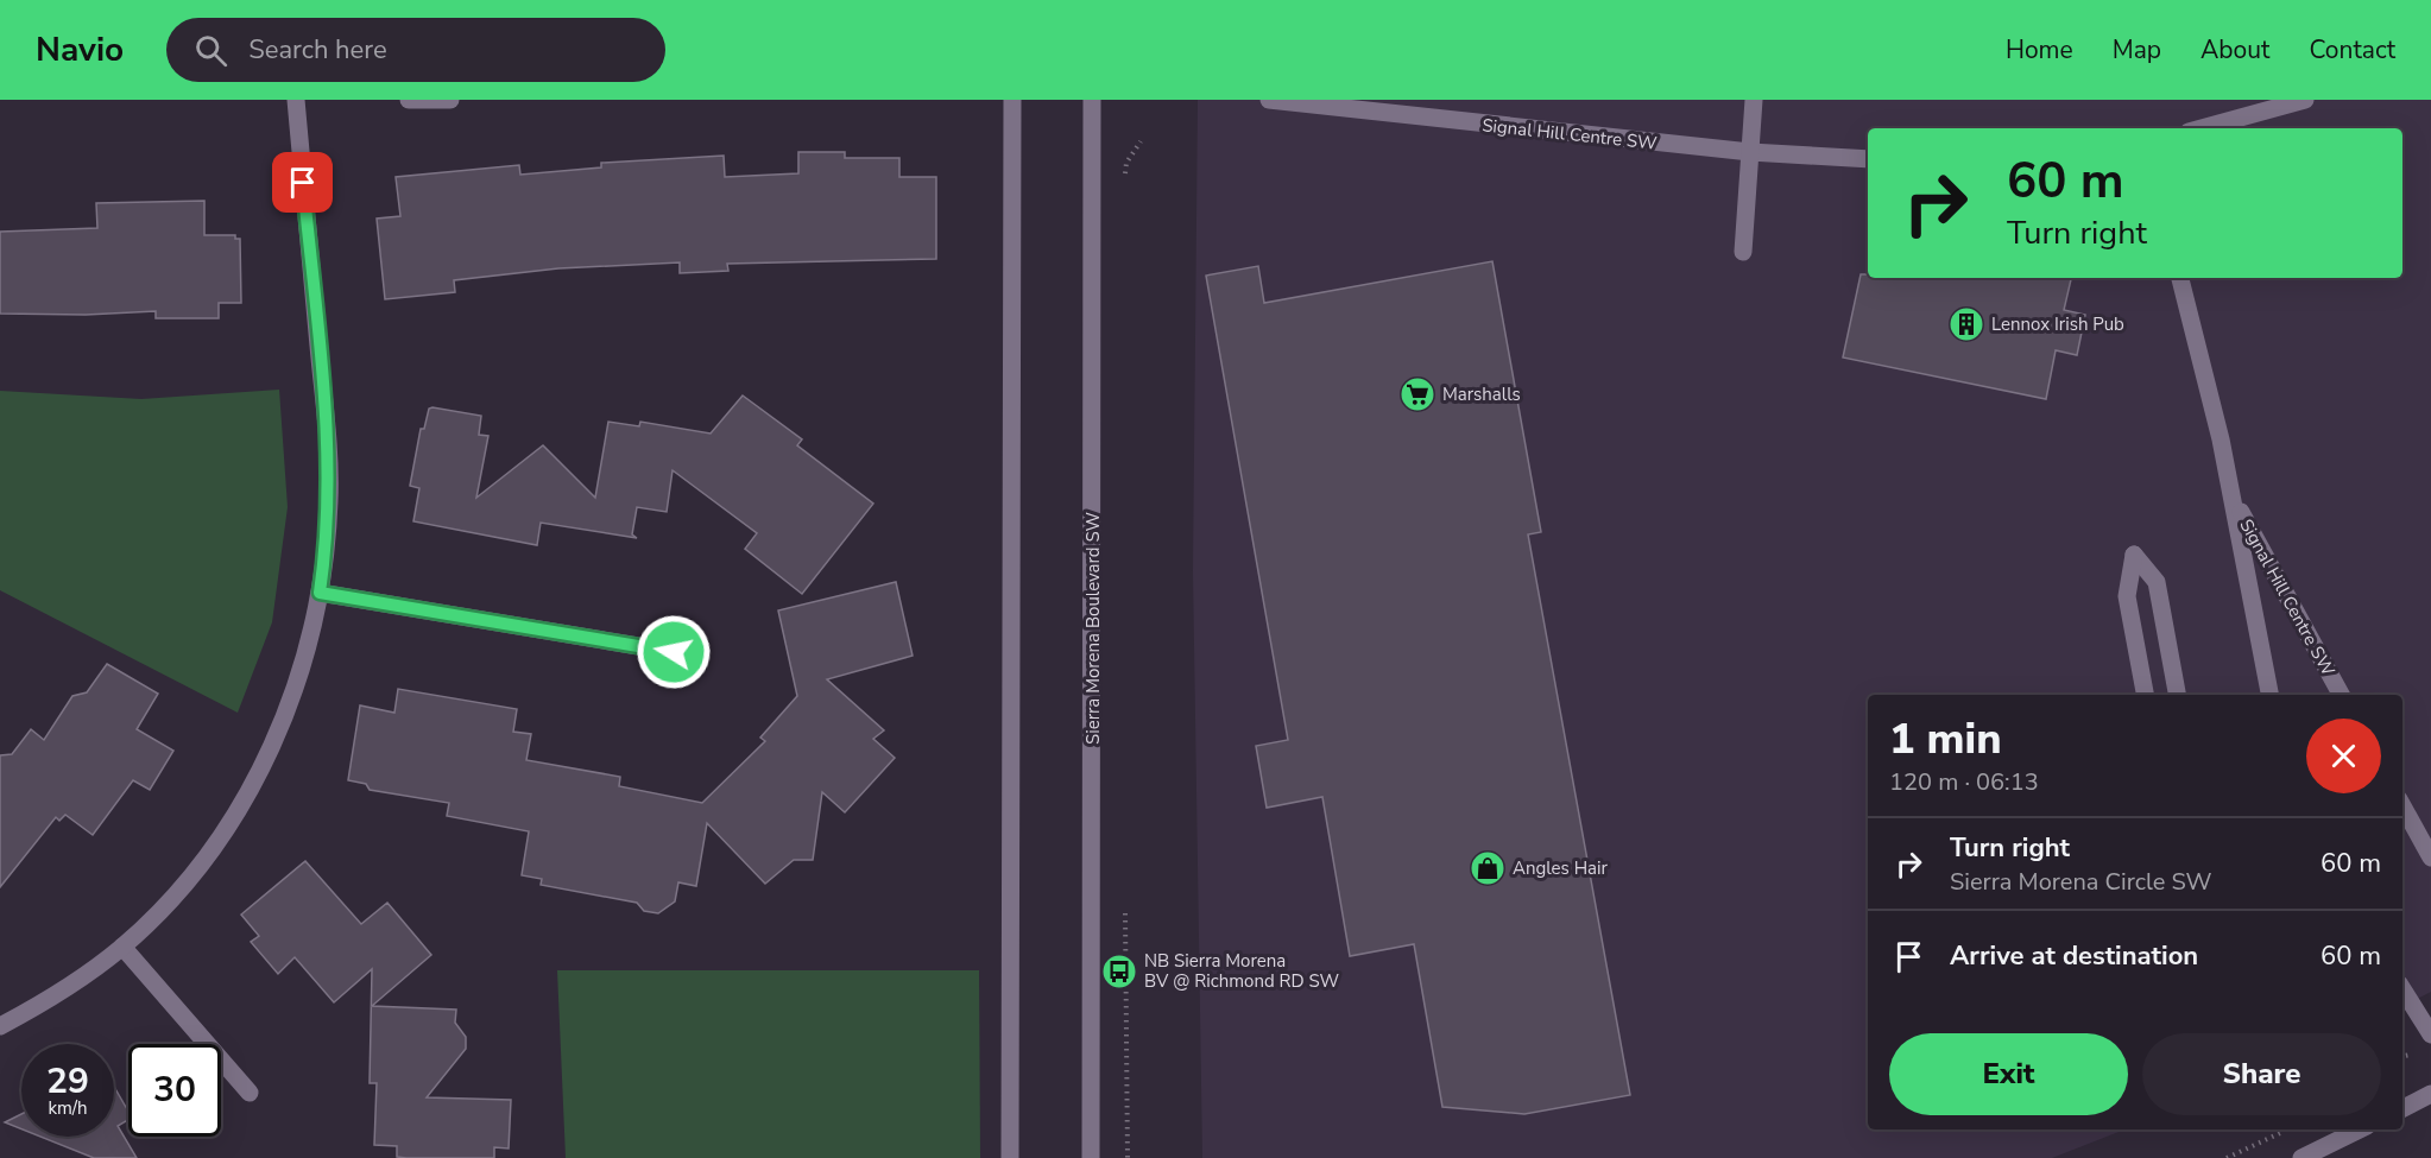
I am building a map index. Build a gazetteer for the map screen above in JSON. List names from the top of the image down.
{
  "streets": {
    "street": ["Signal Hill Centre SW", "Sierra Morena Boulevard SW"]
  },
  "places": {
    "building": ["Lennox Irish Pub"],
    "supermarket": ["Marshalls"],
    "shop": ["Angles Hair"],
    "bus stop": ["NB Sierra Morena BV @ Richmond RD SW"]
  },
  "page": {
    "header": "Navio",
    "search": "Search here",
    "nav": [
      "Home",
      "Map",
      "About",
      "Contact"
    ],
    "turn": ["60 m", "Turn right"],
    "heading": ["1 min", "120 m · 06:13"],
    "list": [
      {
        "name": "Turn right",
        "note": "Sierra Morena Circle SW",
        "value": "60 m"
      },
      {
        "name": "Arrive at destination",
        "value": "60 m"
      }
    ],
    "buttons": ["Exit", "Share"],
    "speed": "29 km/h",
    "limit": "30"
  }
}
